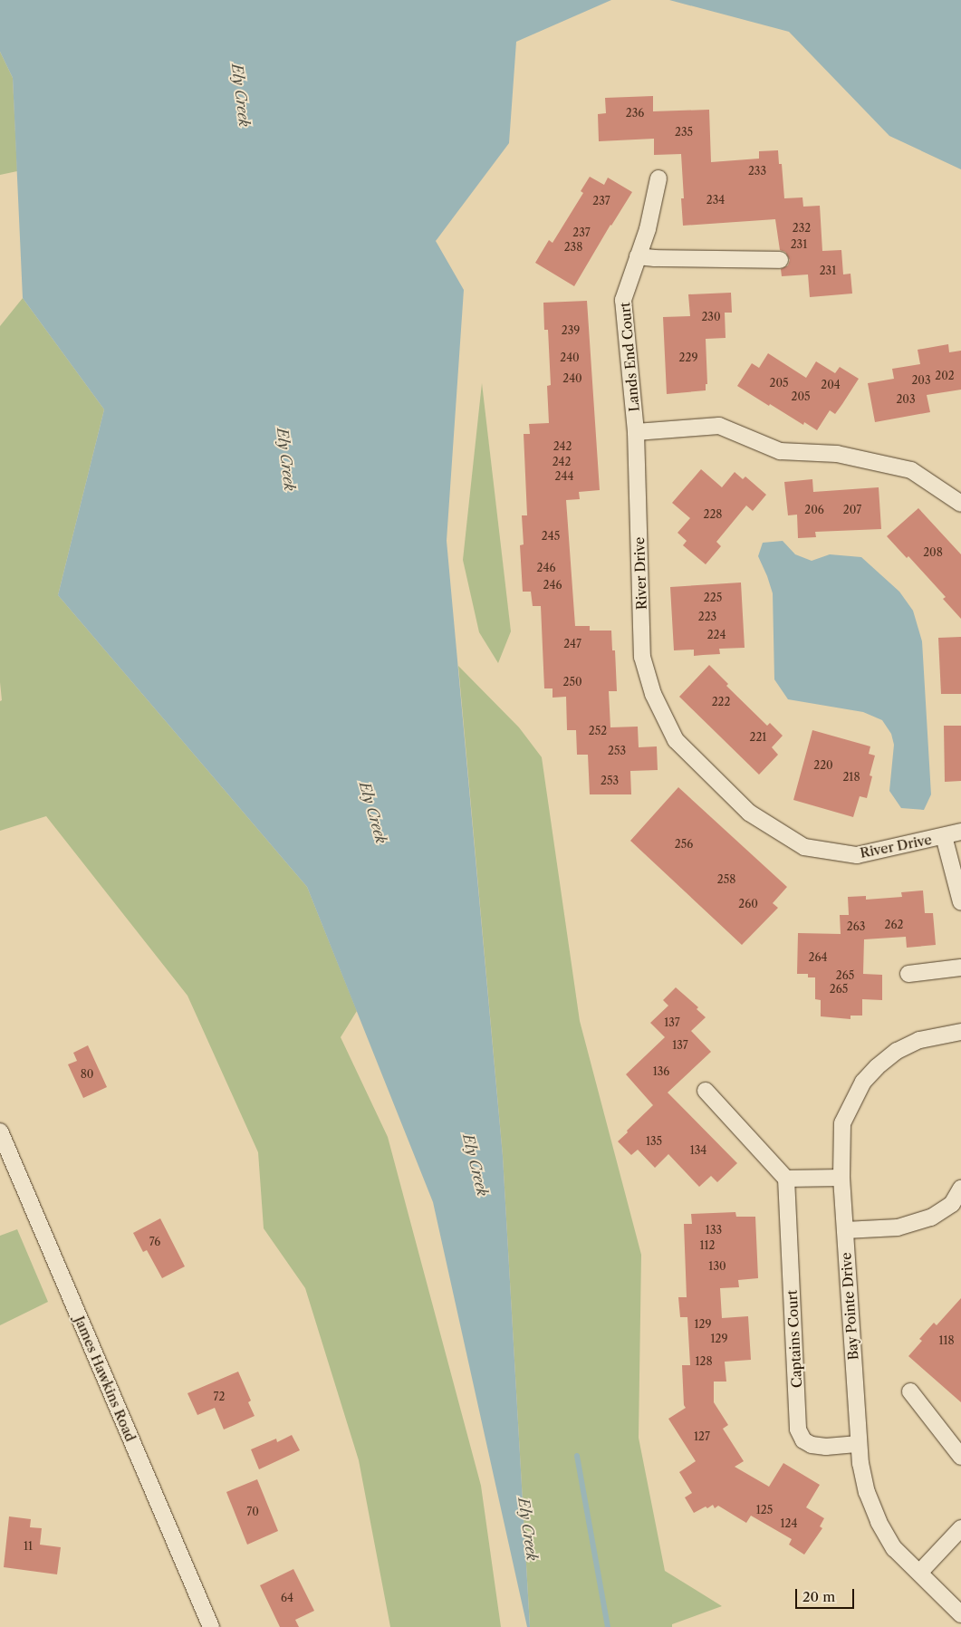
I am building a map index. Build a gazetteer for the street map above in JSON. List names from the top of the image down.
{
  "streets": {
    "street": [
      "Lands End Court",
      "River Drive",
      "Bay Pointe Drive",
      "Captains Court",
      "James Hawkins Road"
    ]
  },
  "crossings": [
    ["Lands End Court", "River Drive"],
    ["Bay Pointe Drive", "Captains Court"]
  ],
  "water": ["Ely Creek"],
  "house_numbers": [
    "236",
    "235",
    "233",
    "234",
    "237",
    "232",
    "237",
    "231",
    "238",
    "231",
    "230",
    "239",
    "240",
    "229",
    "202",
    "240",
    "203",
    "205",
    "204",
    "205",
    "203",
    "242",
    "242",
    "244",
    "206",
    "207",
    "228",
    "245",
    "208",
    "246",
    "246",
    "225",
    "223",
    "224",
    "247",
    "250",
    "222",
    "252",
    "221",
    "253",
    "220",
    "218",
    "253",
    "256",
    "258",
    "260",
    "262",
    "263",
    "264",
    "265",
    "265",
    "137",
    "137",
    "136",
    "80",
    "135",
    "134",
    "133",
    "76",
    "112",
    "130",
    "129",
    "129",
    "118",
    "128",
    "72",
    "127",
    "125",
    "70",
    "124",
    "11",
    "64"
  ],
  "scale_bar": "20 m"
}
